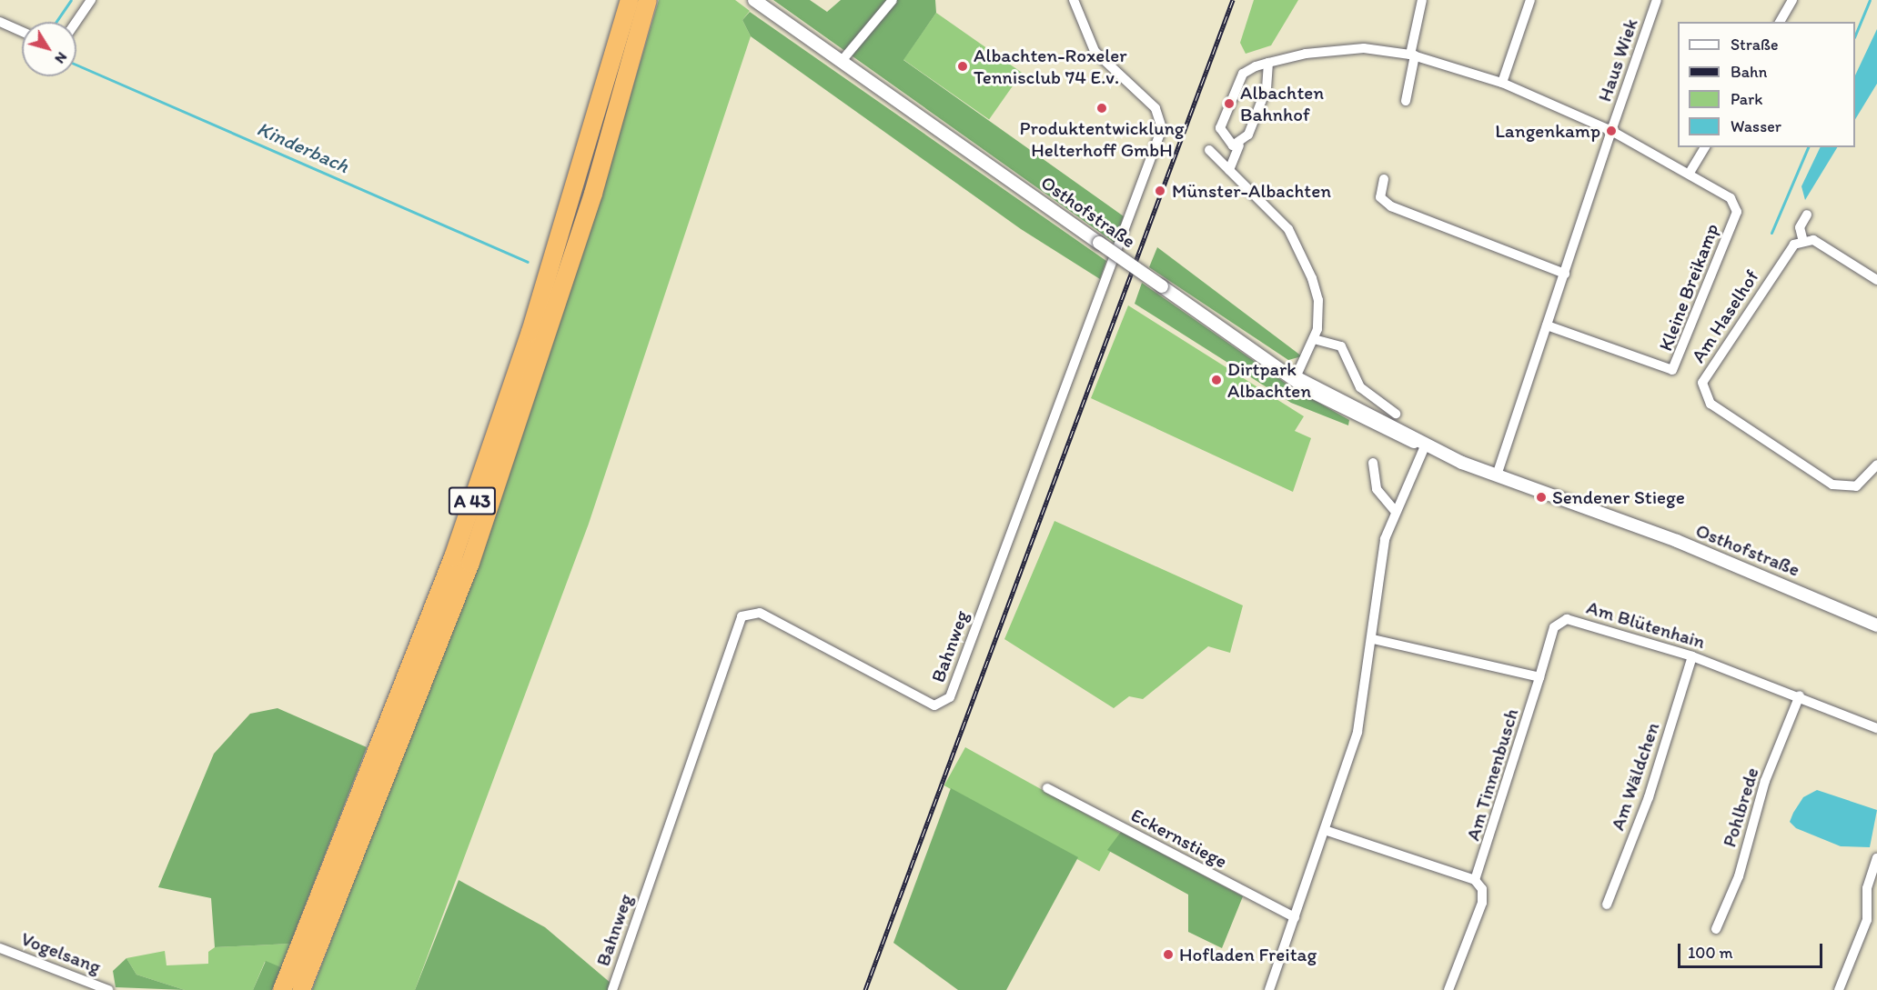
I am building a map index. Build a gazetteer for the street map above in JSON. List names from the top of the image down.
{
  "streets": {
    "highway": ["A 43"],
    "street": [
      "Haus Wiek",
      "Osthofstraße",
      "Kleine Breikamp",
      "Am Haselhof",
      "Am Blütenhain",
      "Bahnweg",
      "Am Tinnenbusch",
      "Am Wäldchen",
      "Pohlbrede",
      "Eckernstiege",
      "Vogelsang"
    ]
  },
  "crossings": [
    ["Haus Wiek", "Kleine Breikamp"],
    ["Am Blütenhain", "Am Tinnenbusch"],
    ["Am Blütenhain", "Am Wäldchen"],
    ["Am Blütenhain", "Pohlbrede"]
  ],
  "water": ["Kinderbach"],
  "places": [
    "Albachten-Roxeler Tennisclub 74 E.v.",
    "Albachten Bahnhof",
    "Produktentwicklung Helterhoff GmbH",
    "Langenkamp",
    "Münster-Albachten",
    "Dirtpark Albachten",
    "Sendener Stiege",
    "Hofladen Freitag"
  ],
  "legend": [
    "Straße",
    "Bahn",
    "Park",
    "Wasser"
  ],
  "scale_bar": "100 m",
  "north": "bottom right"
}
